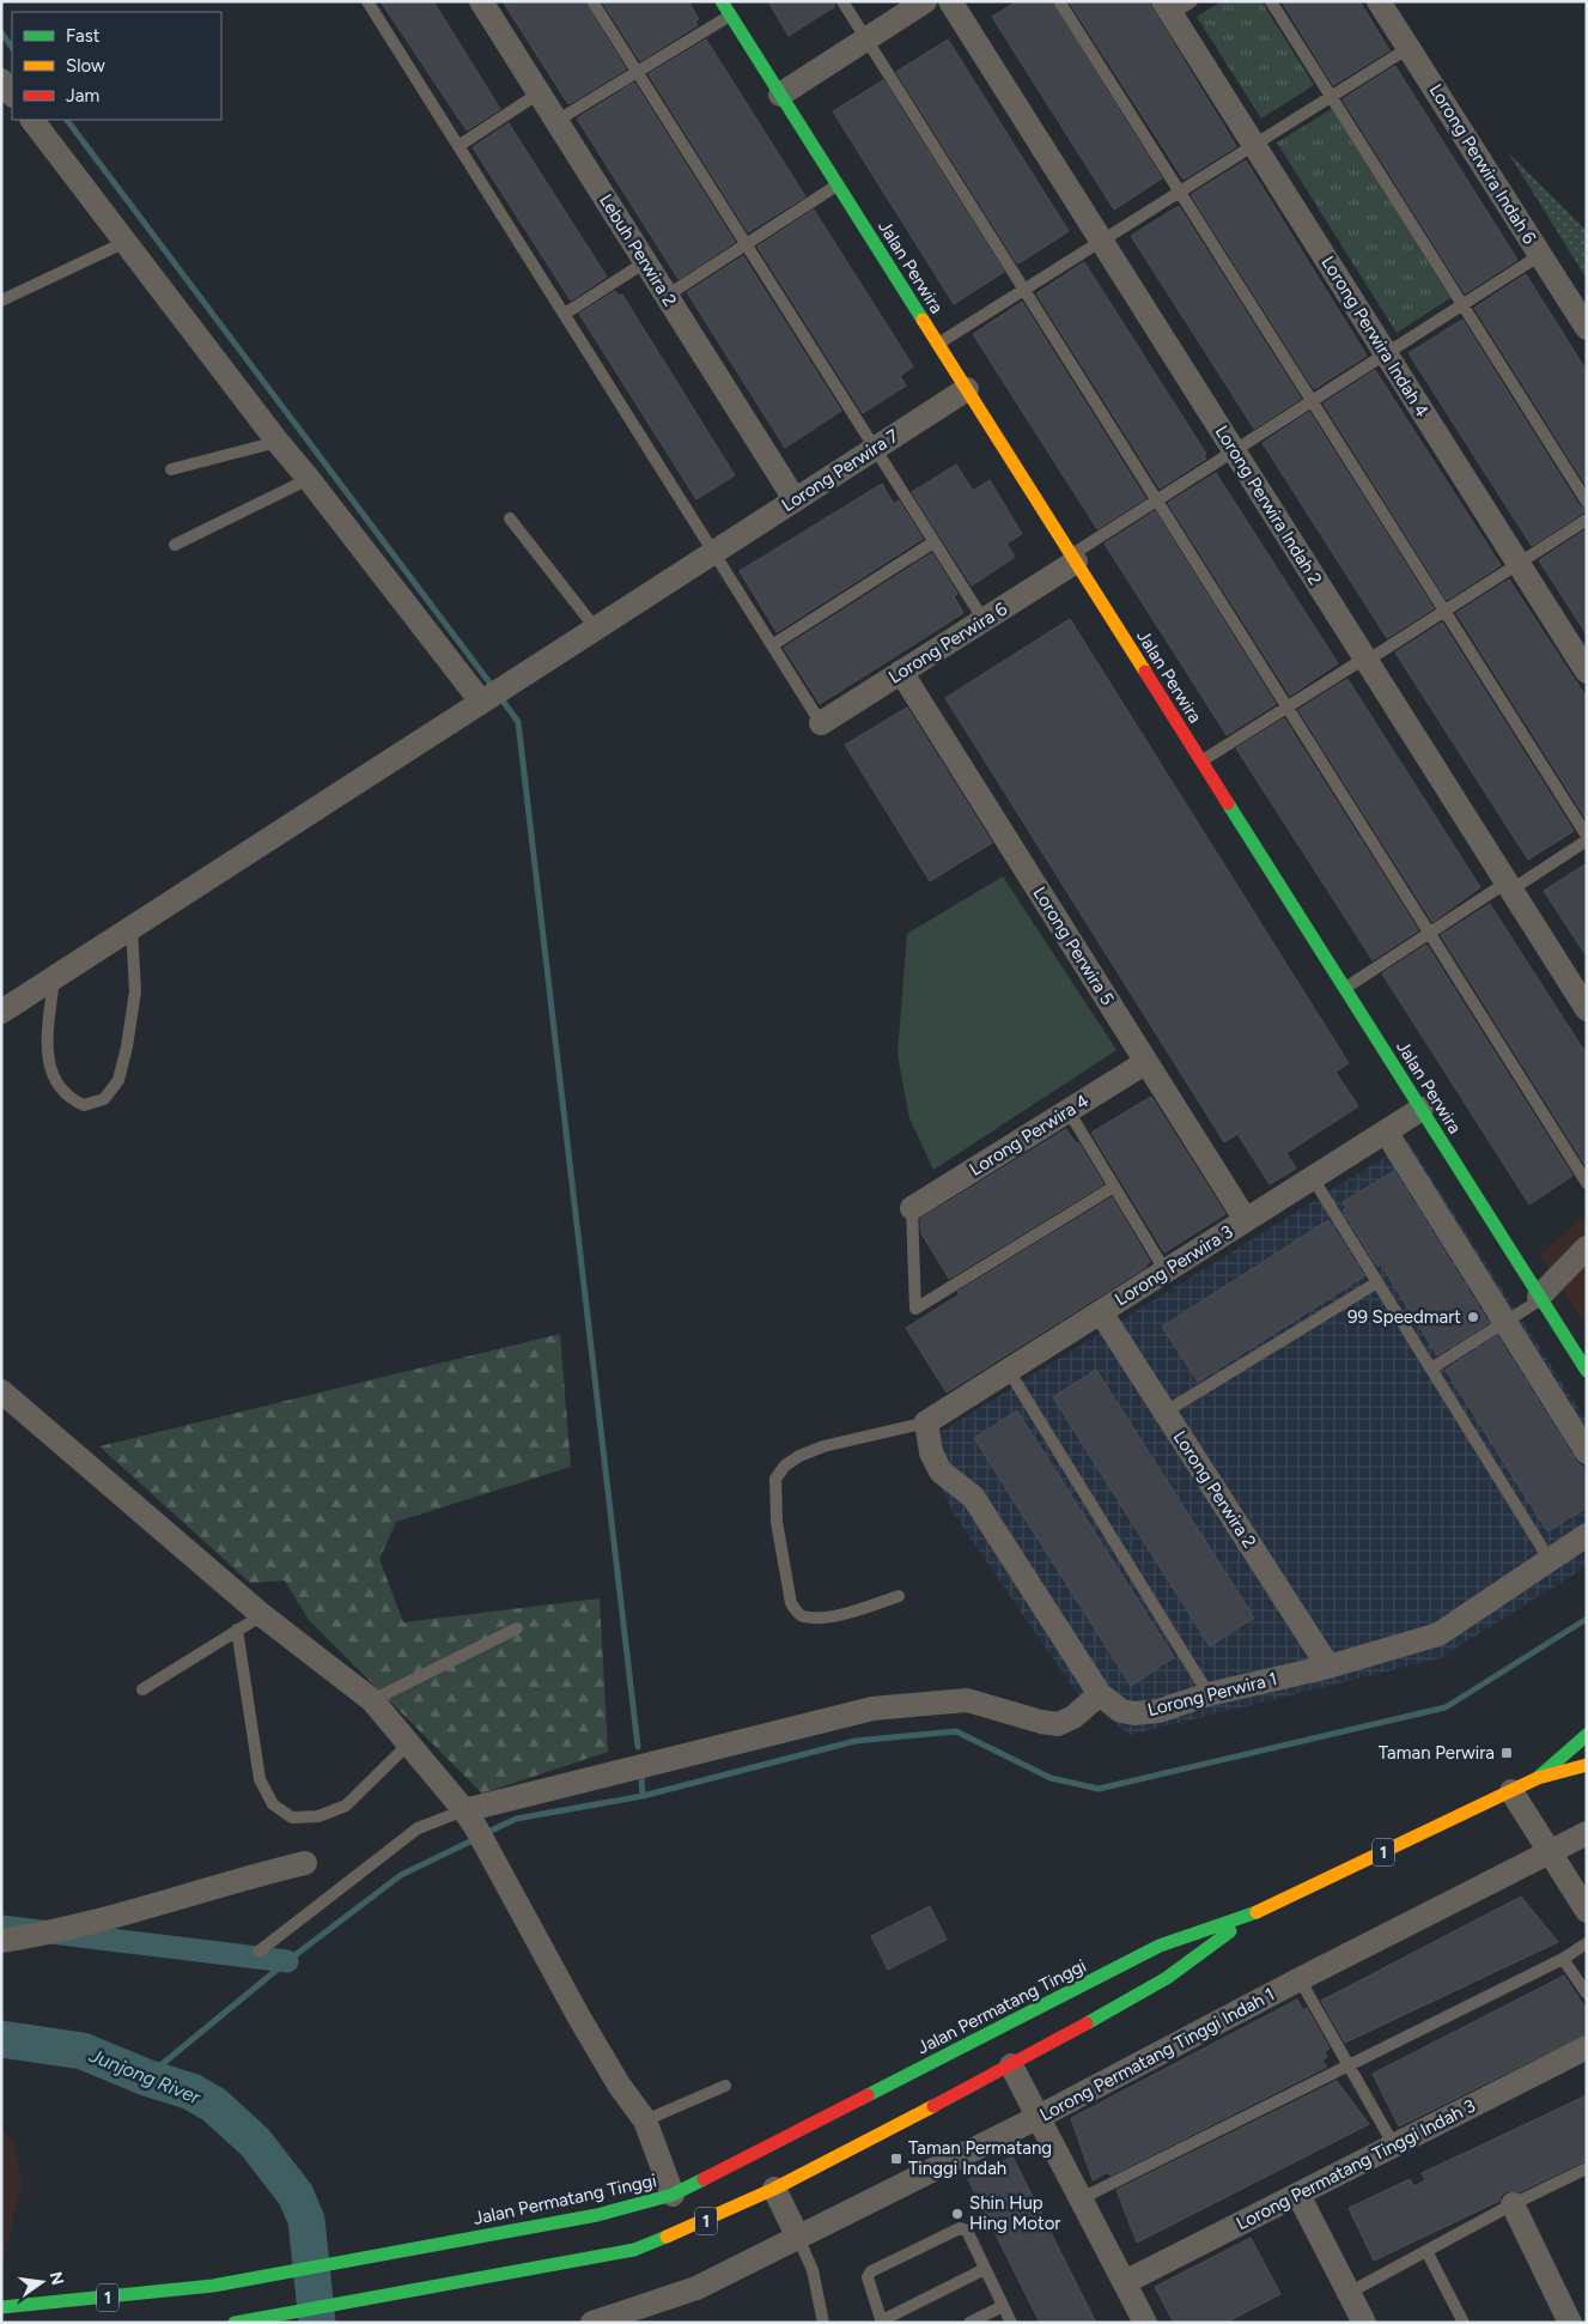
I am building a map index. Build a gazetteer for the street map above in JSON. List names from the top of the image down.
{
  "streets": {
    "main road": ["Jalan Perwira", "1", "Jalan Permatang Tinggi"],
    "street": [
      "Lorong Perwira Indah 6",
      "Lebuh Perwira 2",
      "Lorong Perwira Indah 4",
      "Lorong Perwira 7",
      "Lorong Perwira Indah 2",
      "Lorong Perwira 6",
      "Lorong Perwira 5",
      "Lorong Perwira 4",
      "Lorong Perwira 3",
      "Lorong Perwira 2",
      "Lorong Perwira 1",
      "Lorong Permatang Tinggi Indah 1",
      "Lorong Permatang Tinggi Indah 3"
    ]
  },
  "crossings": [
    ["Lebuh Perwira 2", "Lorong Perwira 7"],
    ["Jalan Perwira", "Lorong Perwira 7"],
    ["Jalan Perwira", "Lorong Perwira 6"],
    ["Jalan Perwira", "Lorong Perwira 3"],
    ["Lorong Perwira 6", "Lorong Perwira 5"],
    ["Lorong Perwira 5", "Lorong Perwira 4"],
    ["Lorong Perwira 5", "Lorong Perwira 3"],
    ["Lorong Perwira 3", "Lorong Perwira 2"],
    ["Lorong Perwira 3", "Lorong Perwira 1"],
    ["Lorong Perwira 2", "Lorong Perwira 1"]
  ],
  "water": ["Junjong River"],
  "places": {
    "other": ["99 Speedmart", "Shin Hup Hing Motor"],
    "transit": ["Taman Perwira", "Taman Permatang Tinggi Indah"]
  },
  "legend": ["Fast", "Slow", "Jam"],
  "north": "right"
}
